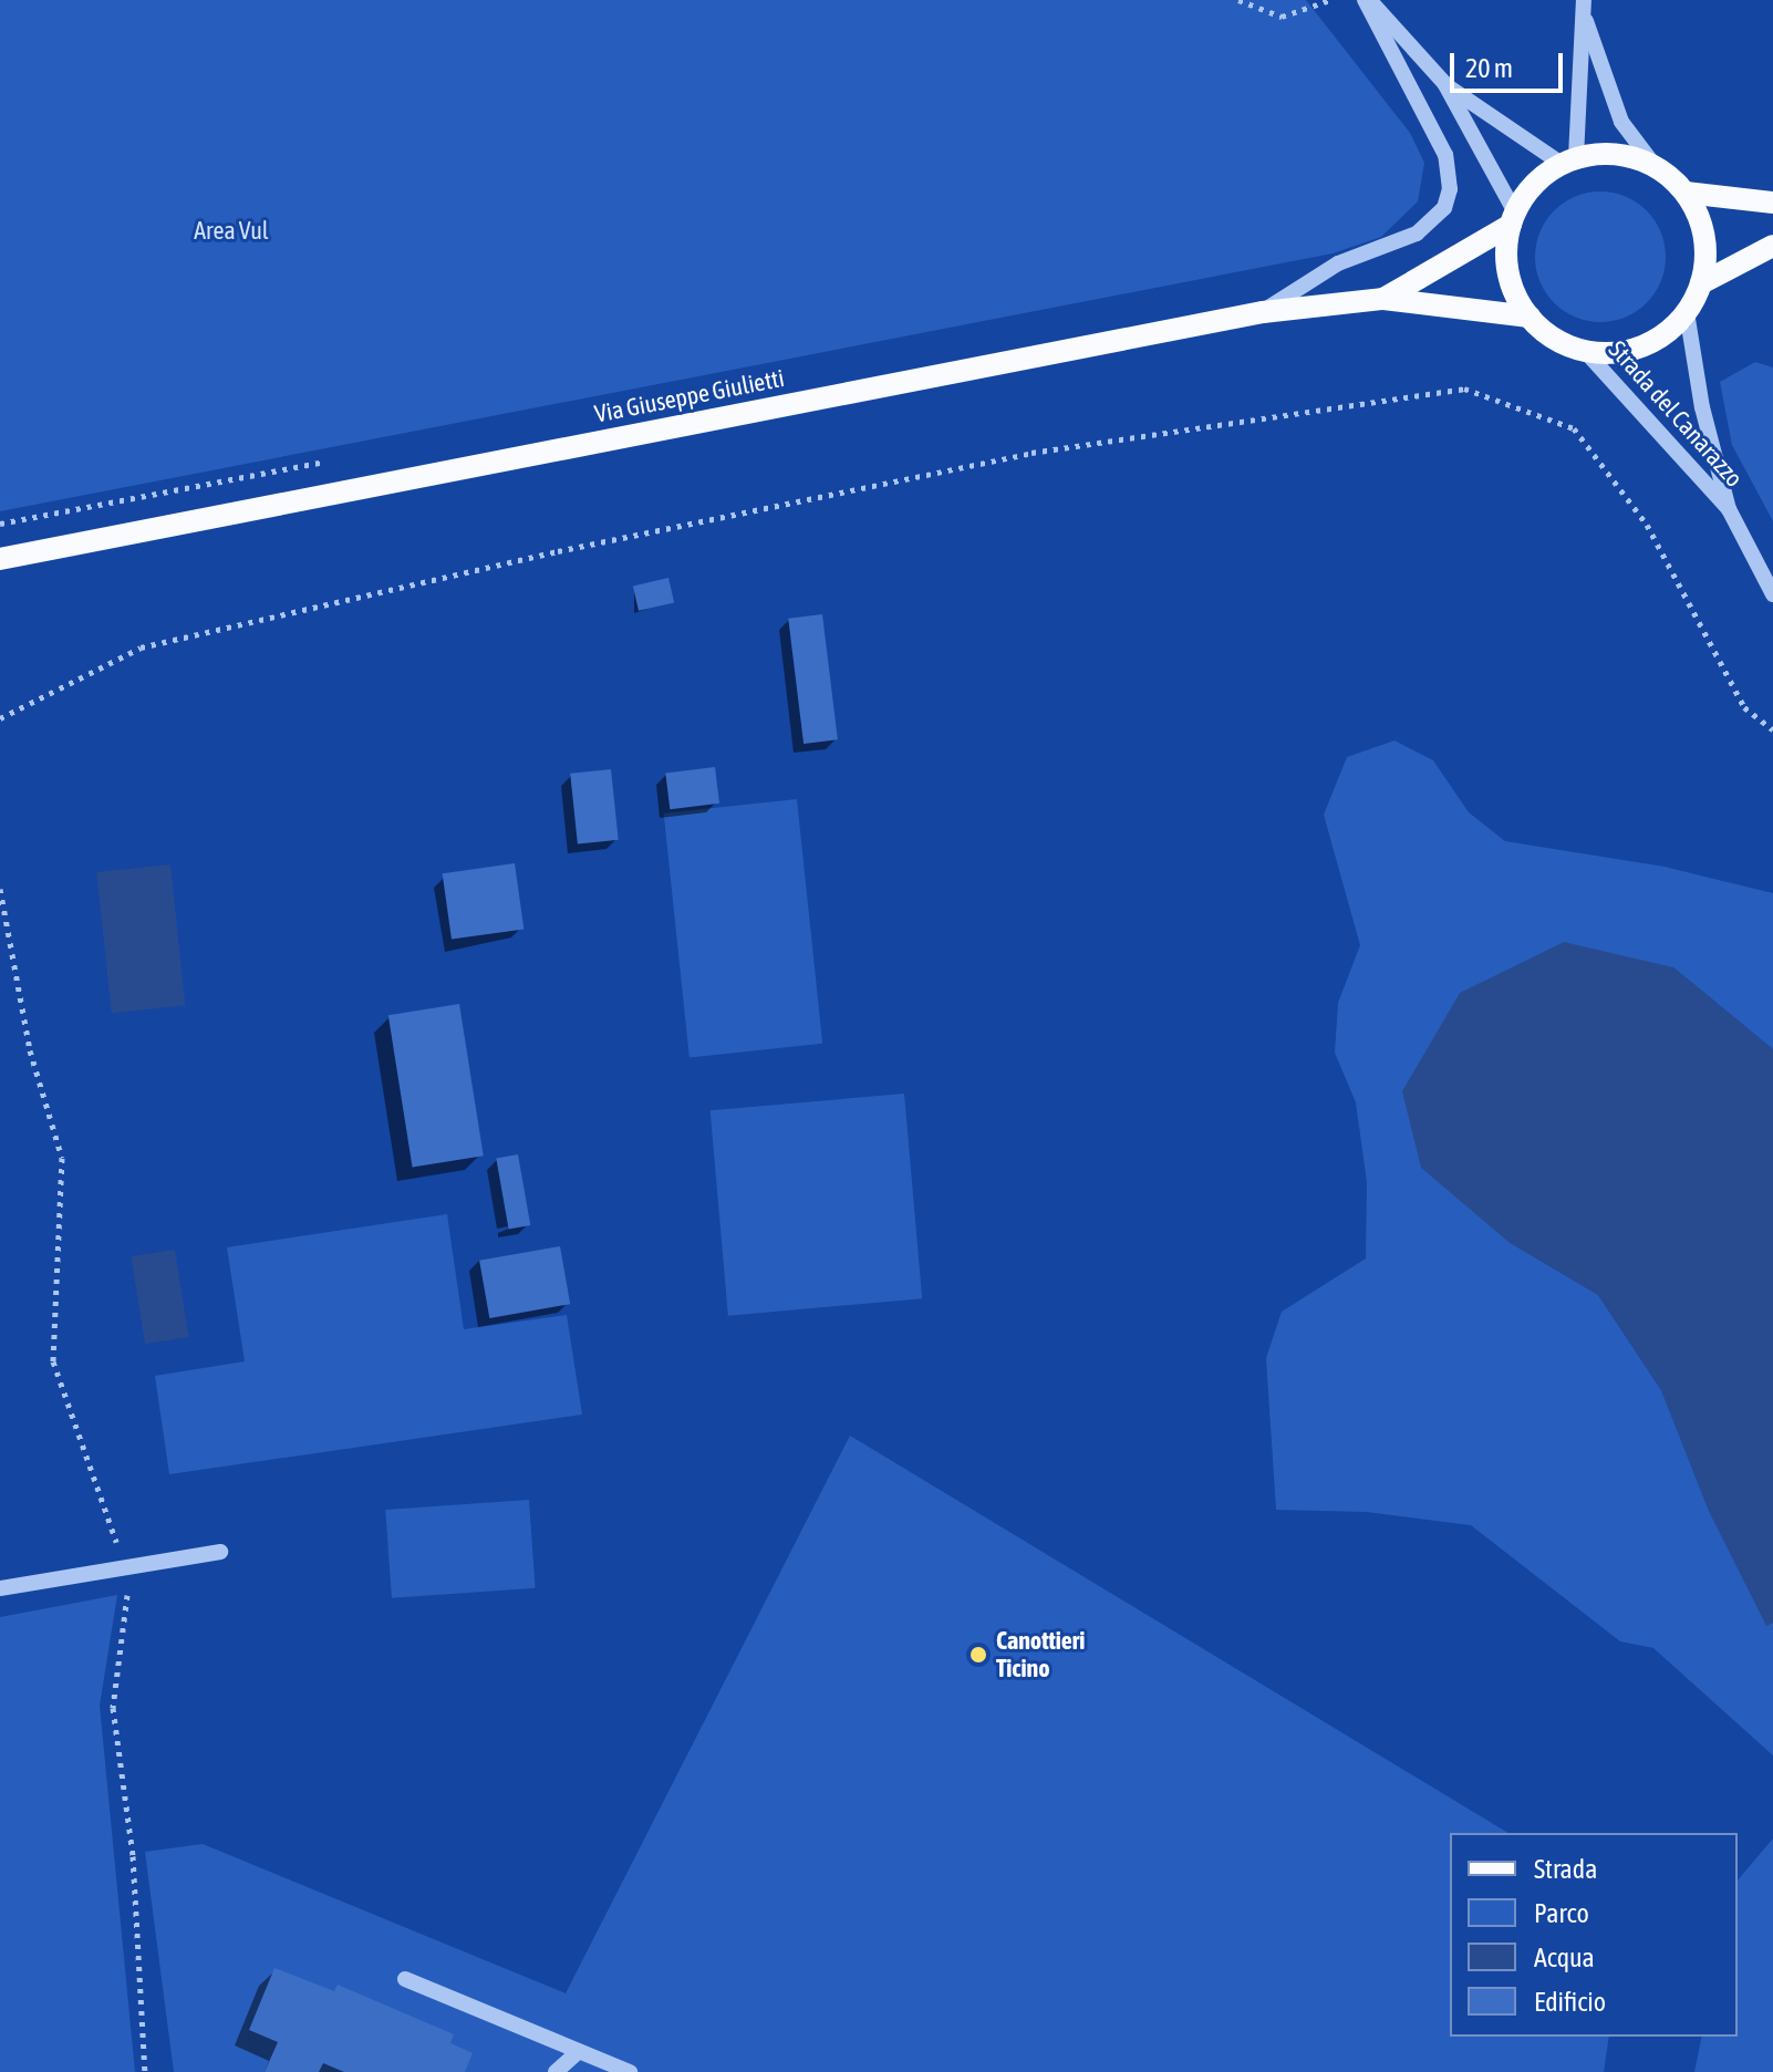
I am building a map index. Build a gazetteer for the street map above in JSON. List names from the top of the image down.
{
  "streets": {
    "main road": ["Via Giuseppe Giulietti"],
    "street": ["Strada del Canarazzo"]
  },
  "crossings": [
    ["Via Giuseppe Giulietti", "Strada del Canarazzo"]
  ],
  "parks": ["Area Vul"],
  "places": ["Canottieri Ticino"],
  "legend": [
    "Strada",
    "Parco",
    "Acqua",
    "Edificio"
  ],
  "scale_bar": "20 m"
}
